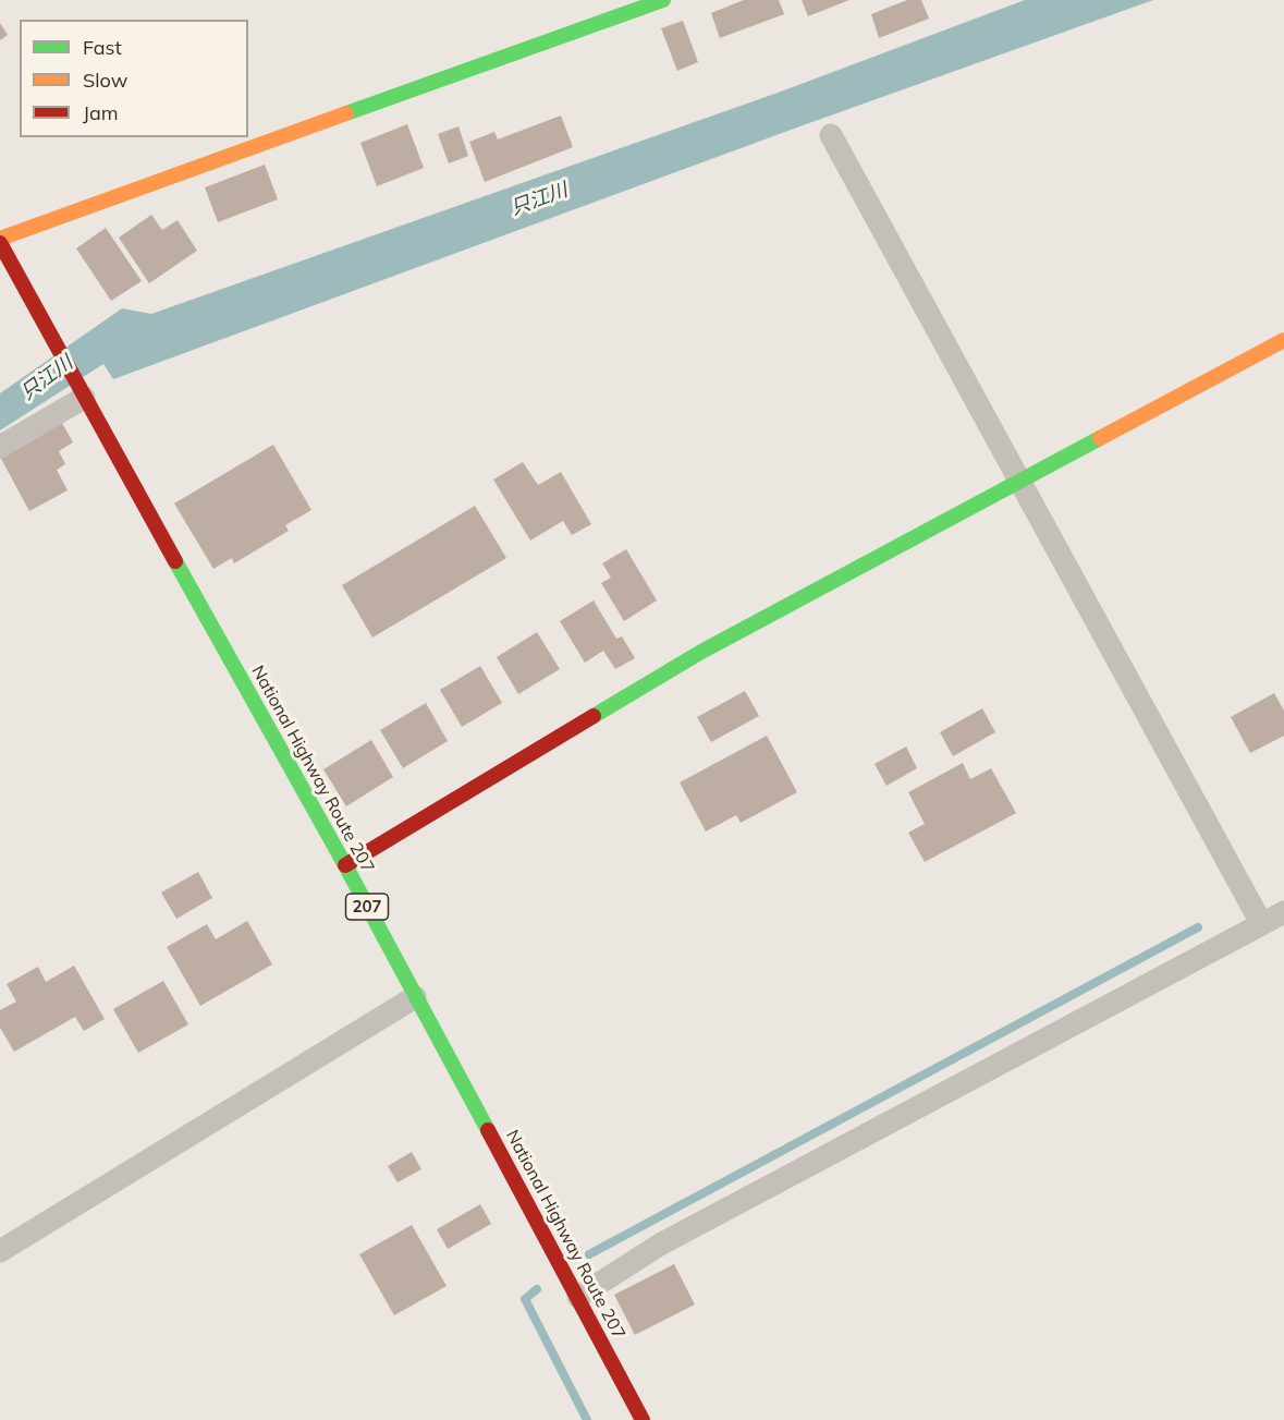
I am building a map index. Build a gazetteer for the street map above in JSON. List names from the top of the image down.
{
  "streets": {
    "main road": ["National Highway Route 207", "207"]
  },
  "water": ["只江川"],
  "legend": ["Fast", "Slow", "Jam"]
}
